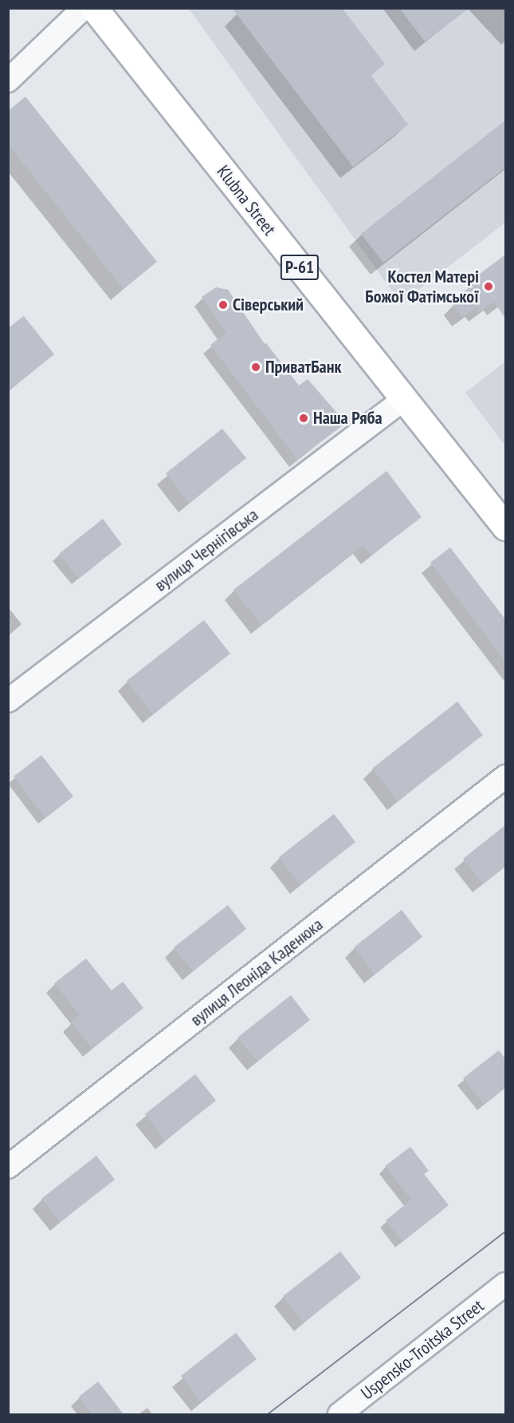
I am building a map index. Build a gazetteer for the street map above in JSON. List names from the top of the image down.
{
  "streets": {
    "main road": ["Klubna Street", "Р-61"],
    "street": ["вулиця Чернігівська", "вулиця Леоніда Каденюка", "Uspensko-Troitska Street"]
  },
  "crossings": [
    ["Klubna Street", "вулиця Чернігівська"]
  ],
  "places": [
    "Костел Матері Божої Фатімської",
    "Сіверський",
    "ПриватБанк",
    "Наша Ряба"
  ]
}
